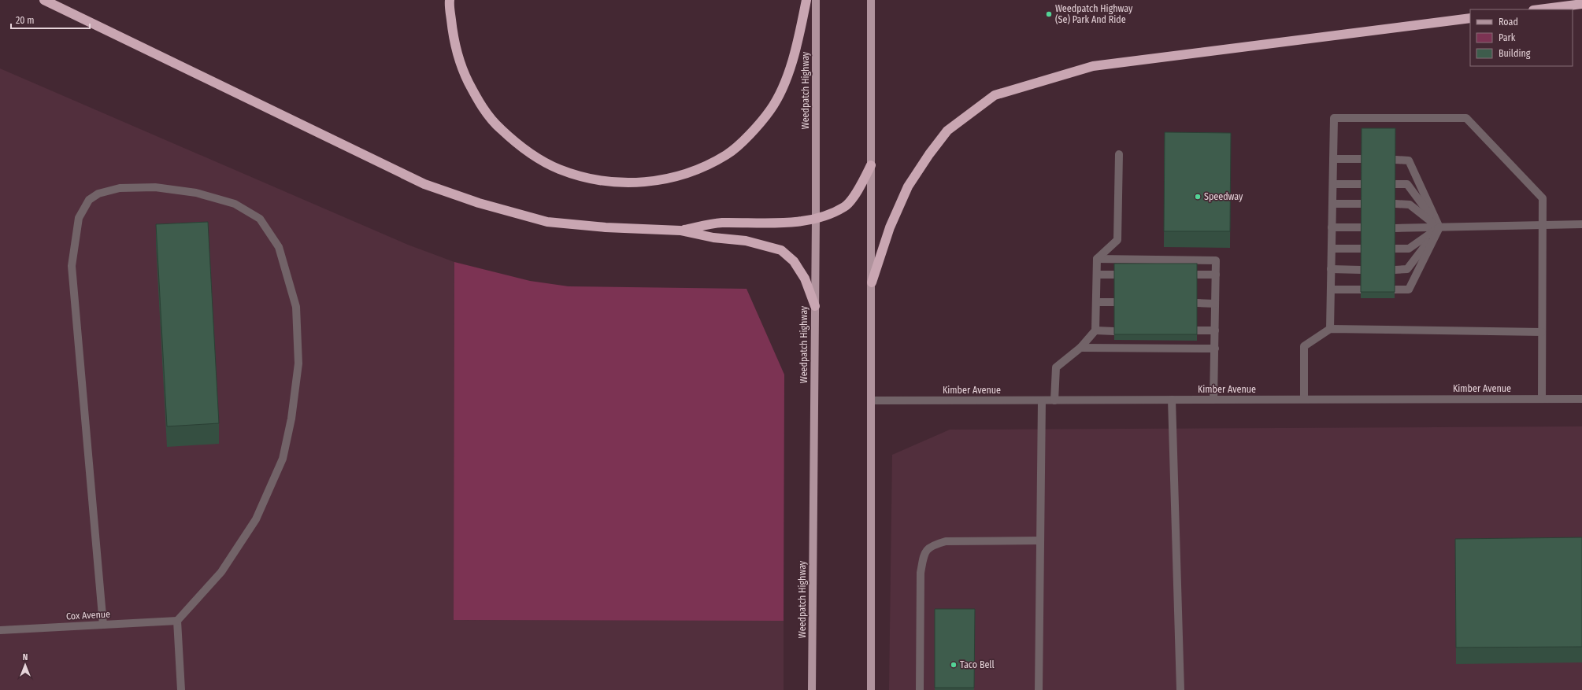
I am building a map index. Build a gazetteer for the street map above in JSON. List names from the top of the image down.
{
  "streets": {
    "main road": ["Weedpatch Highway"],
    "street": ["Kimber Avenue", "Cox Avenue"]
  },
  "places": ["Weedpatch Highway (Se) Park And Ride", "Speedway", "Taco Bell"],
  "legend": ["Road", "Park", "Building"],
  "scale_bar": "20 m",
  "north": "top"
}
